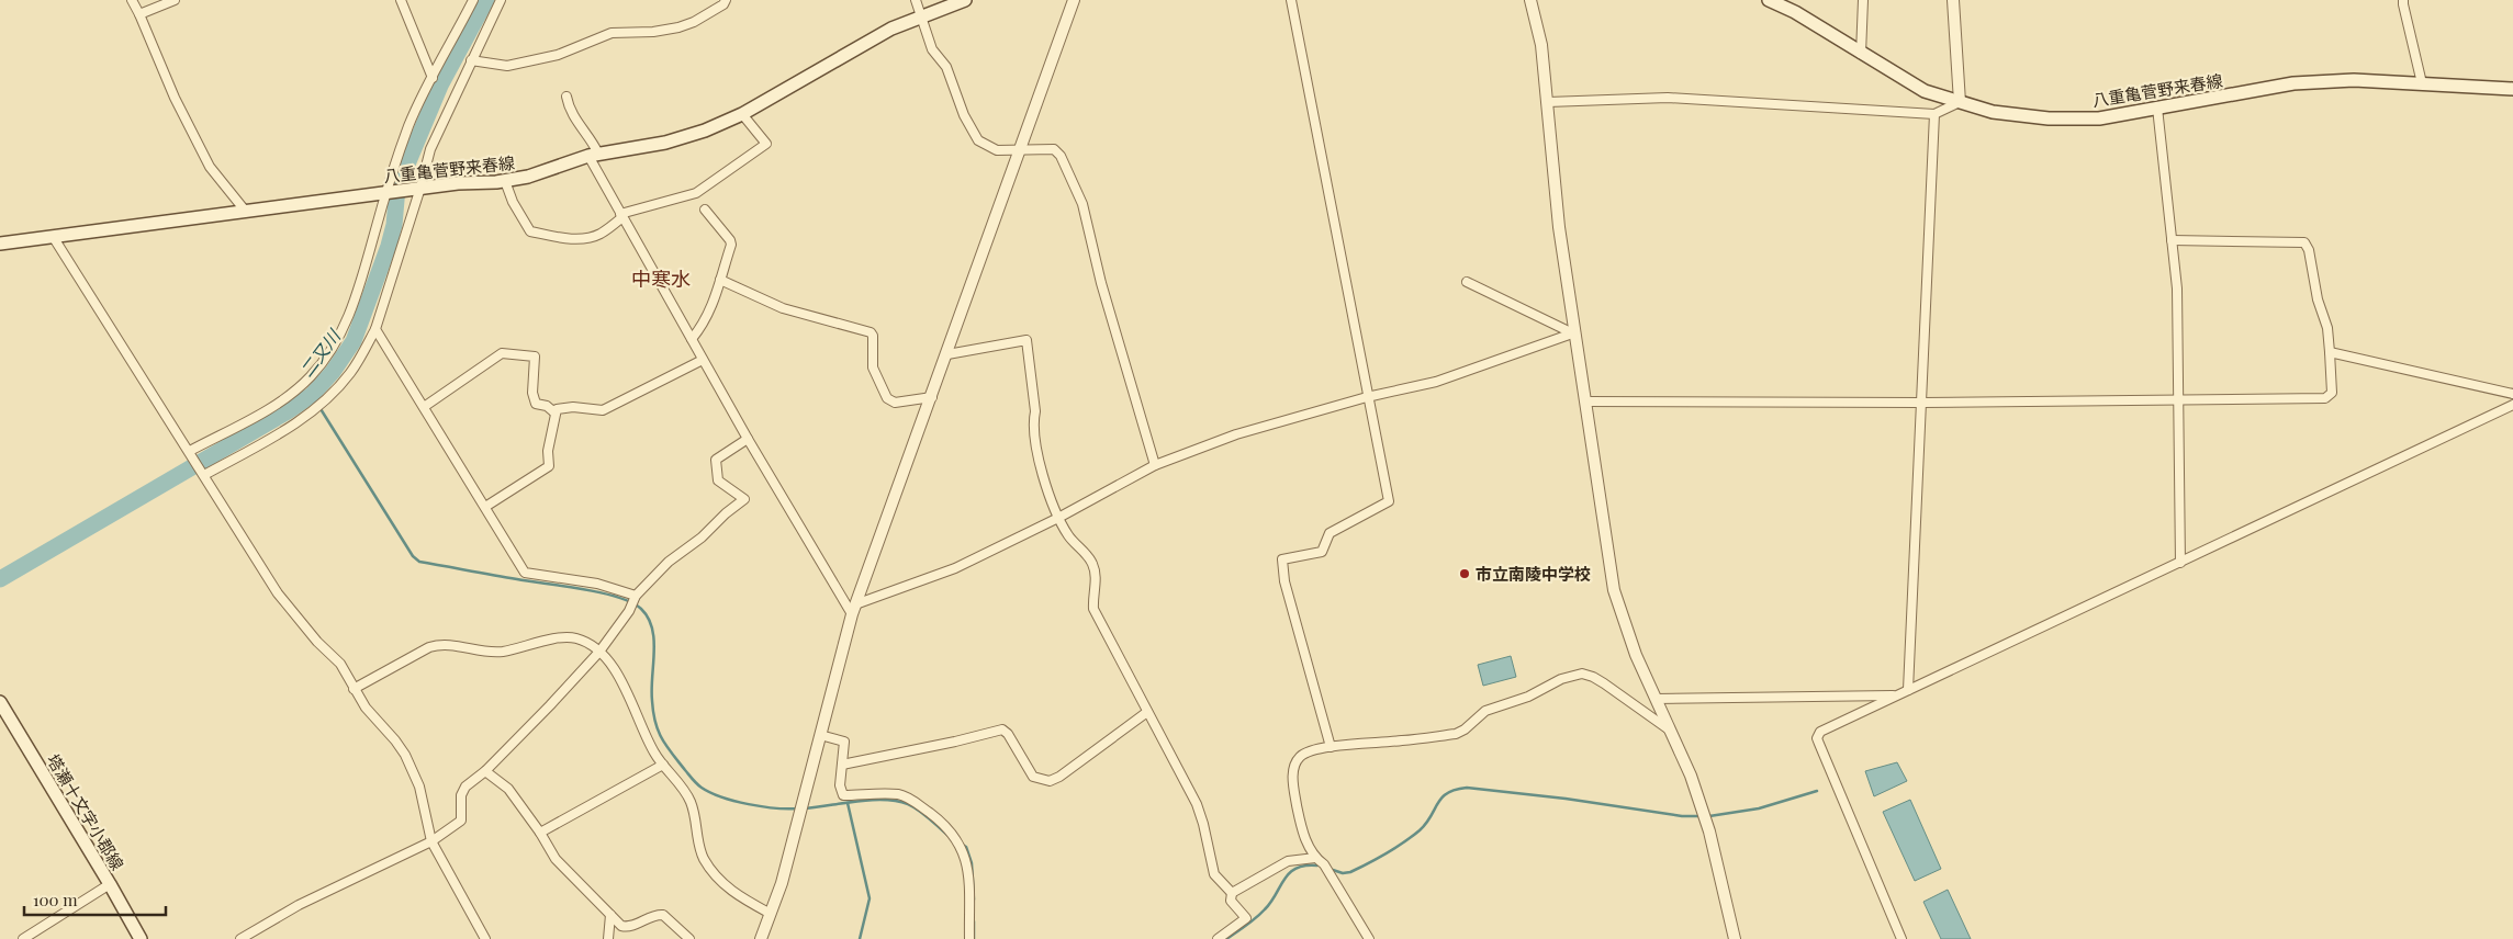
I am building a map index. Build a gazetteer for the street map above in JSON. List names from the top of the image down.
{
  "streets": {
    "main road": ["八重亀菅野来春線", "塔瀬十文字小郡線"]
  },
  "districts": ["中寒水"],
  "water": ["二又川"],
  "places": ["市立南陵中学校"],
  "scale_bar": "100 m"
}
